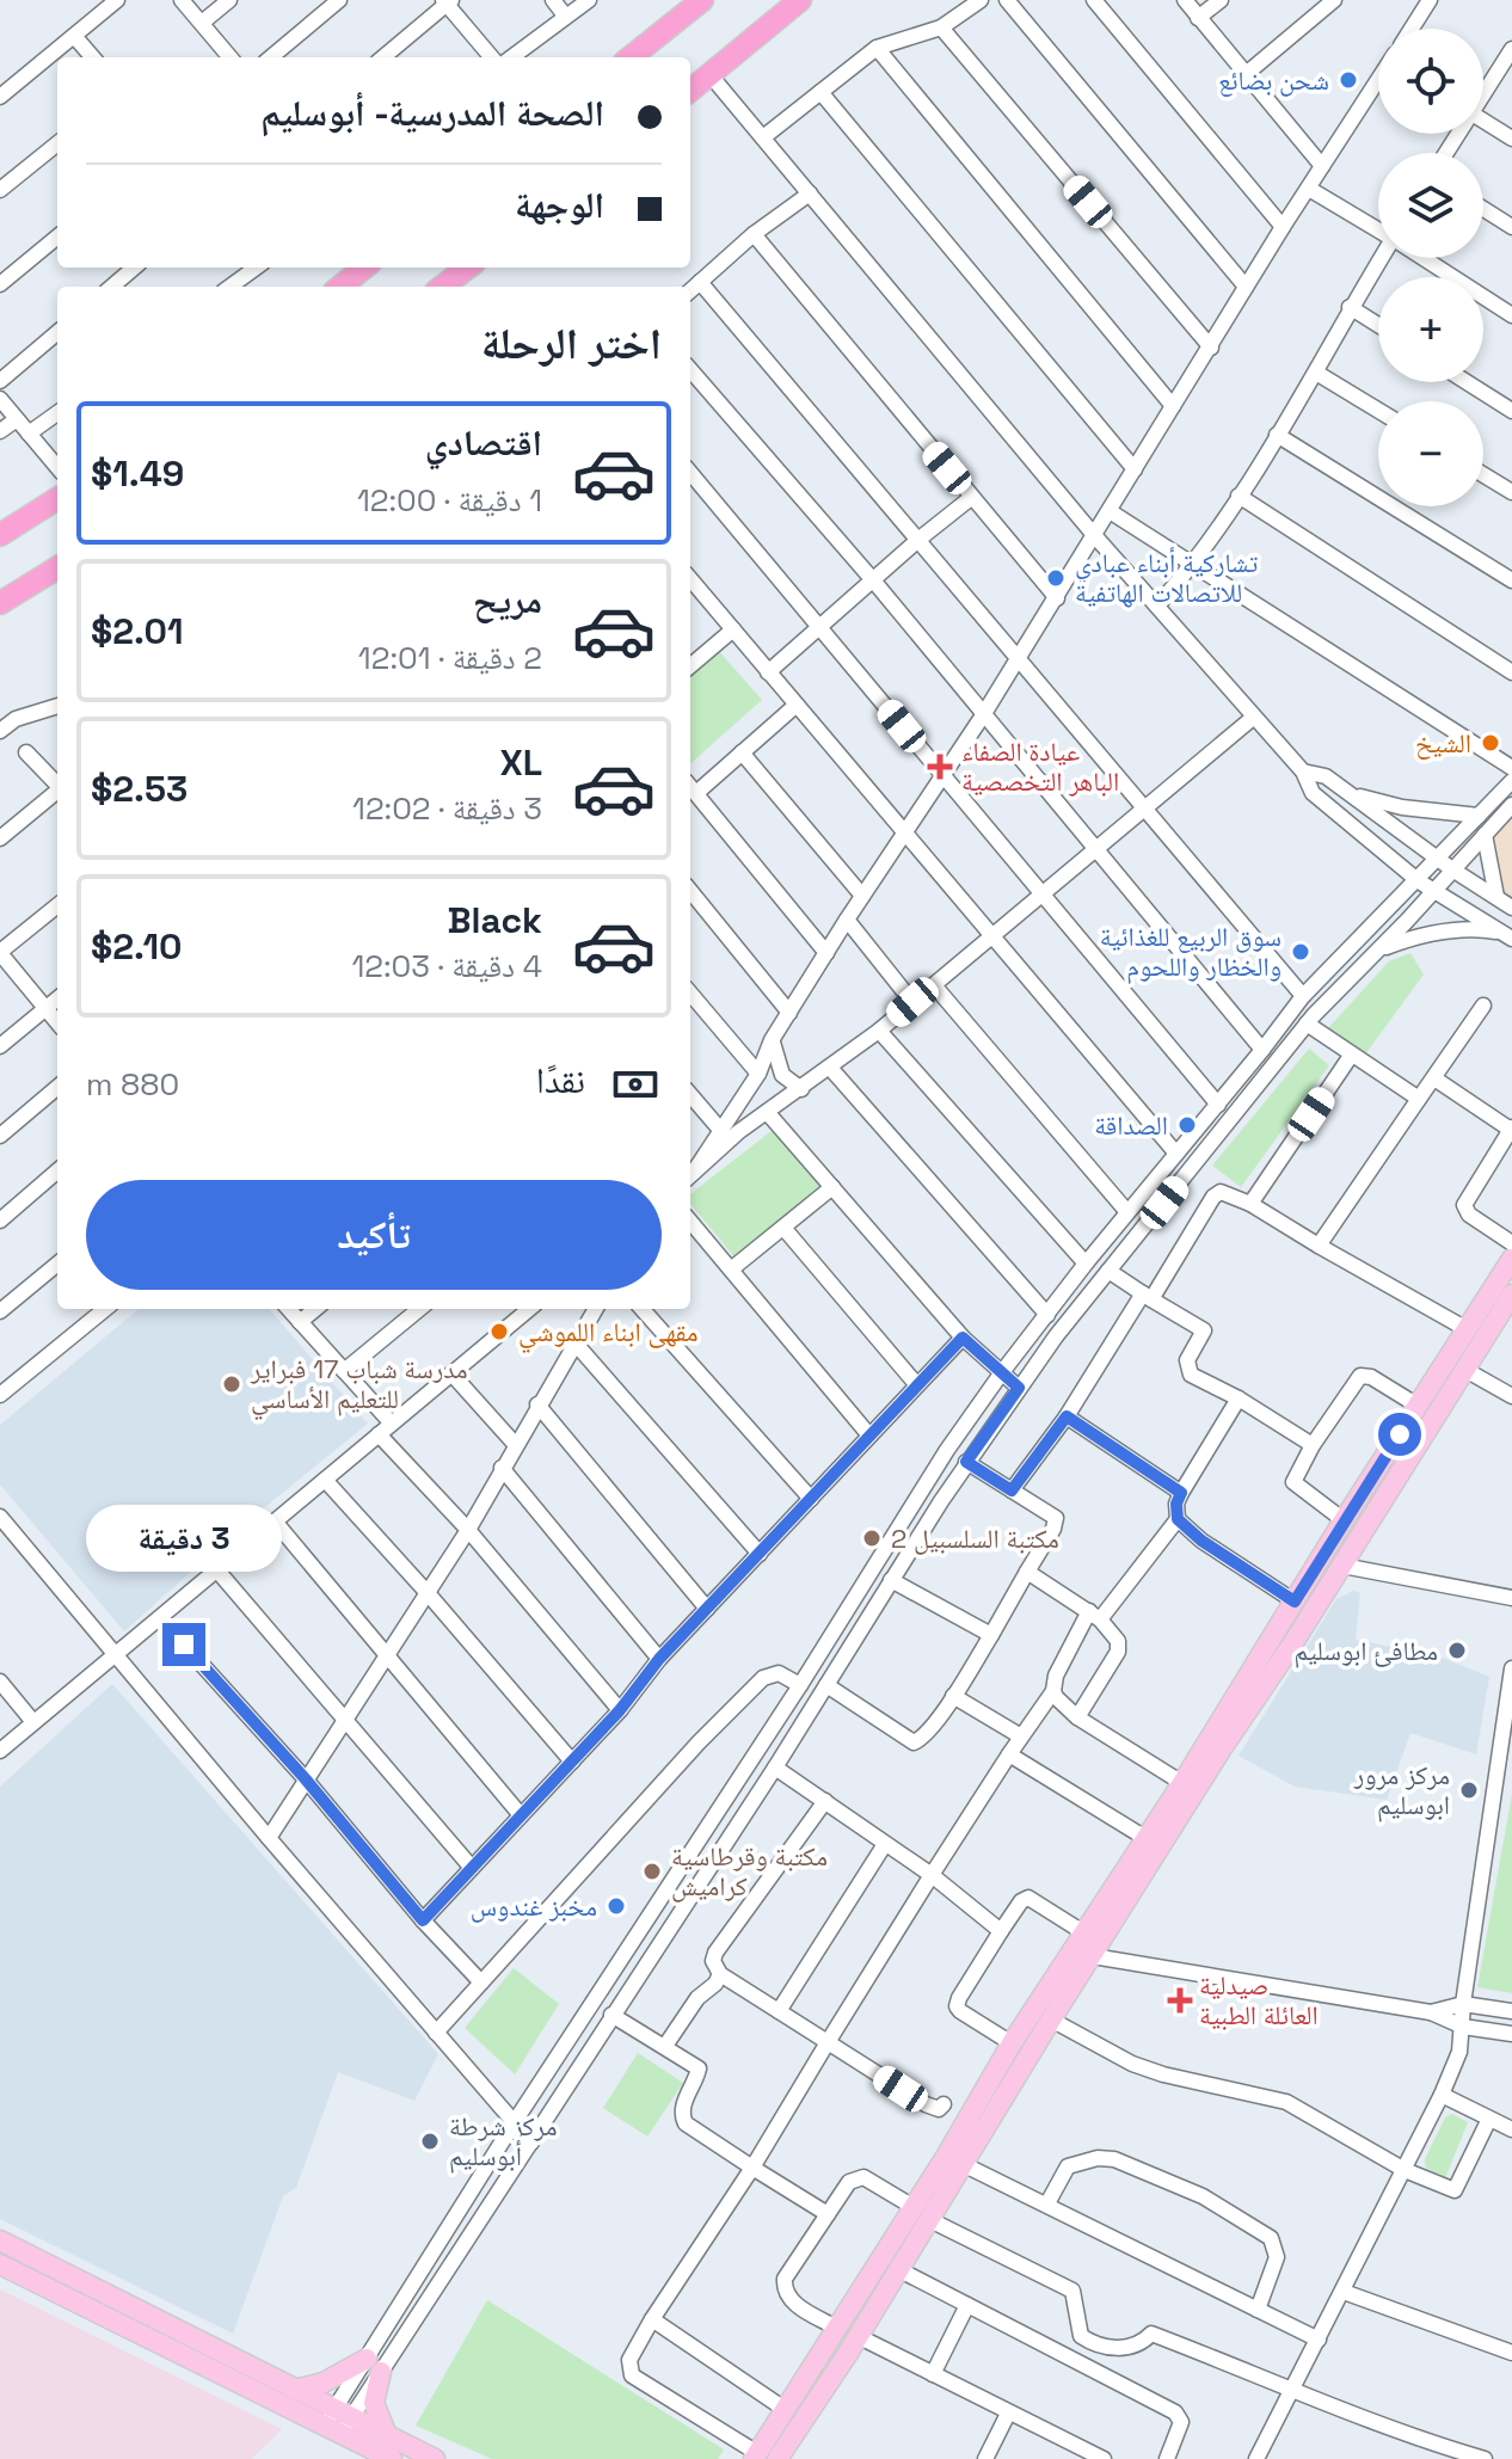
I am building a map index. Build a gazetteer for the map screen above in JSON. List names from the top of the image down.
{
  "places": {
    "other": [
      "شحن بضائع",
      "تشاركية أبناء عبادي للاتصالات الهاتفية",
      "الشيخ",
      "سوق الربيع للغذائية والخظار واللحوم",
      "الصداقة",
      "مقهى ابناء اللموشي",
      "مدرسة شباب 17 فبراير للتعليم الأساسي",
      "مكتبة السلسبيل 2",
      "مطافئ ابوسليم",
      "مركز مرور ابوسليم",
      "مكتبة وقرطاسية كراميش",
      "مخبز غندوس",
      "مركز شرطة أبوسليم"
    ],
    "health": ["عيادة الصفاء الباهر التخصصية", "صيدلية العائلة الطبية"]
  },
  "page": {
    "map_buttons": ["+", "−"],
    "banner": ["الصحة المدرسية- أبوسليم", "الوجهة"],
    "heading": "اختر الرحلة",
    "list": [
      {
        "name": "اقتصادي",
        "note": "1 دقيقة · 12:00",
        "value": "$1.49"
      },
      {
        "name": "مريح",
        "note": "2 دقيقة · 12:01",
        "value": "$2.01"
      },
      {
        "name": "XL",
        "note": "3 دقيقة · 12:02",
        "value": "$2.53"
      },
      {
        "name": "Black",
        "note": "4 دقيقة · 12:03",
        "value": "$2.10"
      }
    ],
    "pay": ["نقدًا", "880 m"],
    "buttons": "تأكيد",
    "bubble": "3 دقيقة"
  }
}
